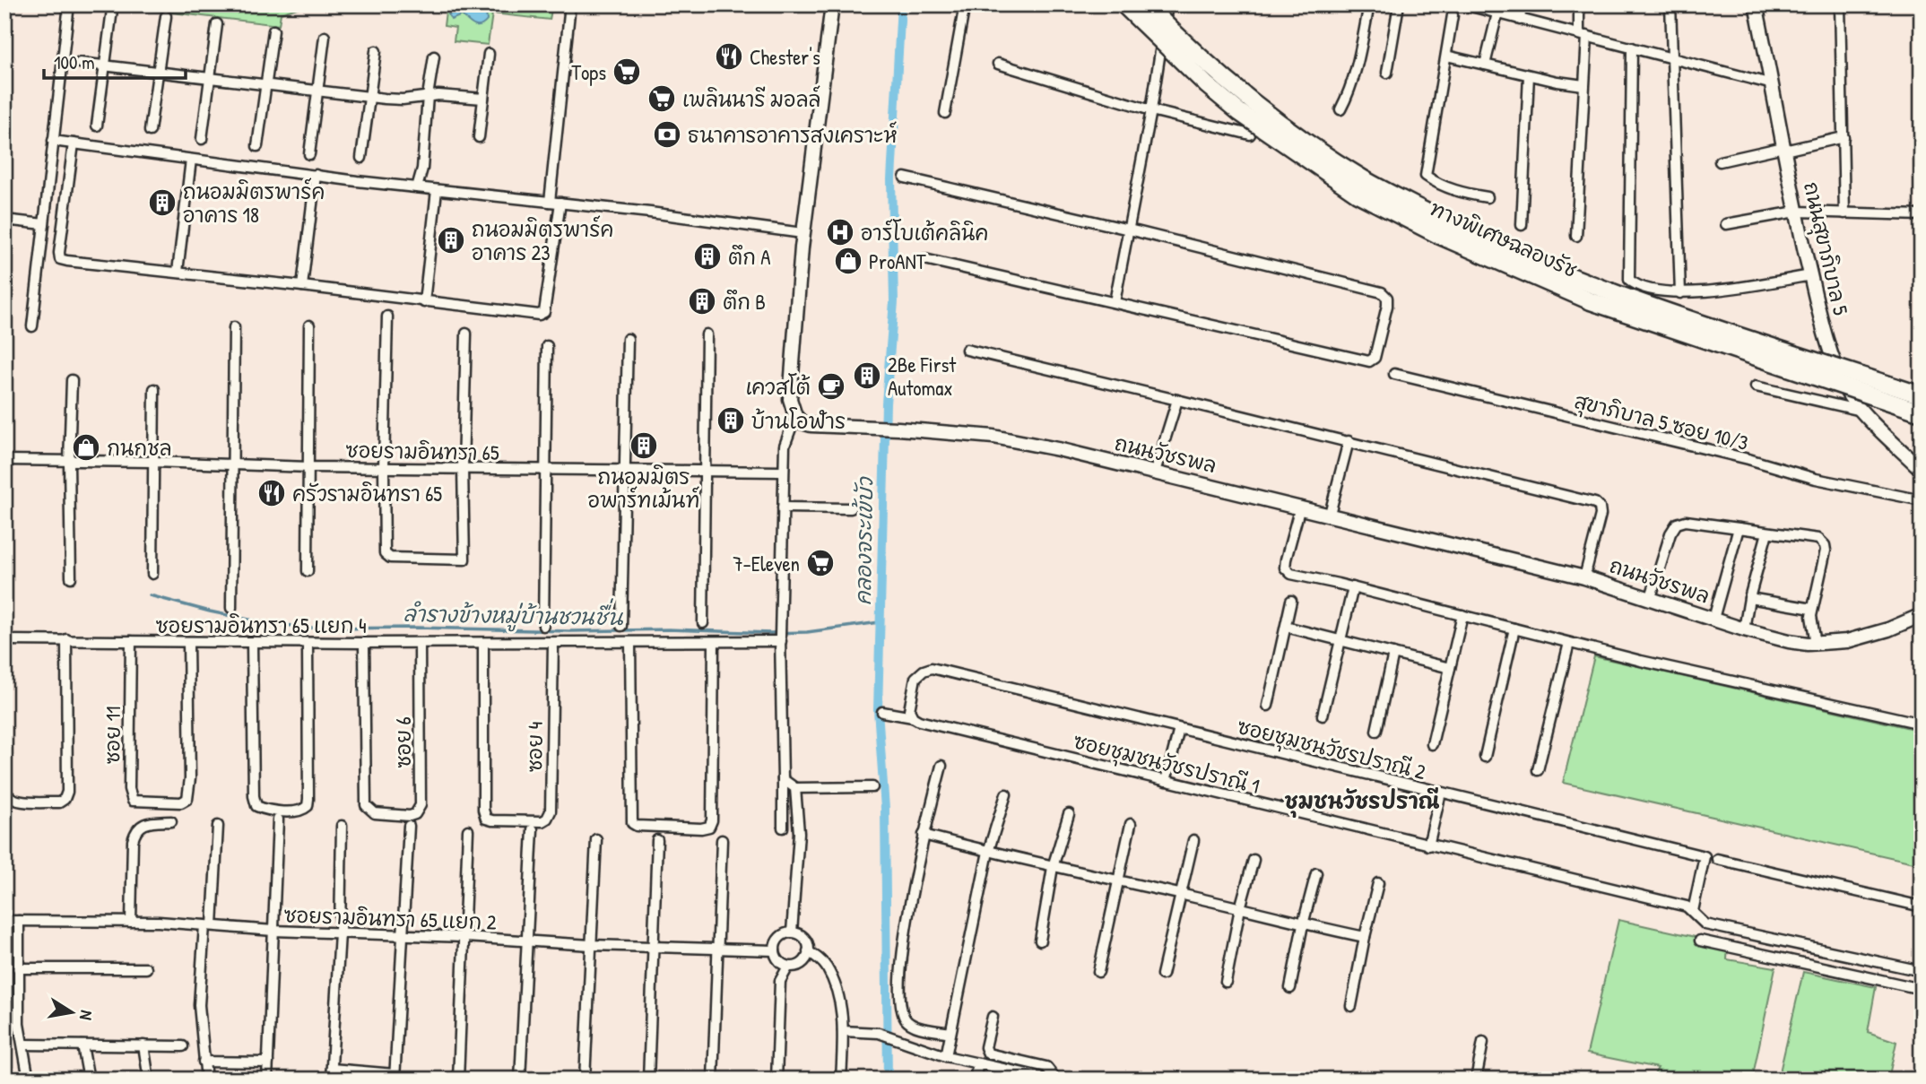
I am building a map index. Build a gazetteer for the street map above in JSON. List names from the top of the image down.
{
  "streets": {
    "highway": ["ทางพิเศษฉลองรัช"],
    "main road": ["ถนนสุขาภิบาล 5", "ถนนวัชรพล"],
    "street": [
      "สุขาภิบาล 5 ซอย 10/3",
      "ซอยรามอินทรา 65",
      "ซอยรามอินทรา 65 แยก 4",
      "ซอย 11",
      "ซอย 6",
      "ซอย 4",
      "ซอยชุมชนวัชรปราณี 2",
      "ซอยชุมชนวัชรปราณี 1",
      "ซอยรามอินทรา 65 แยก 2"
    ]
  },
  "crossings": [
    ["ซอยรามอินทรา 65 แยก 4", "ซอย 11"],
    ["ซอยรามอินทรา 65 แยก 4", "ซอย 6"],
    ["ซอยรามอินทรา 65 แยก 4", "ซอย 4"],
    ["ซอยชุมชนวัชรปราณี 2", "ซอยชุมชนวัชรปราณี 1"]
  ],
  "districts": ["ชุมชนวัชรปราณี"],
  "water": ["คลองจระเข้บัว", "ลำรางข้างหมู่บ้านชวนชื่น"],
  "places": {
    "restaurant": ["Chester's", "ครัวรามอินทรา 65"],
    "supermarket": ["Tops", "เพลินนารี มอลล์", "7-Eleven"],
    "bank": ["ธนาคารอาคารสงเคราะห์"],
    "building": [
      "ถนอมมิตรพาร์ค อาคาร 18",
      "ถนอมมิตรพาร์ค อาคาร 23",
      "ตึก A",
      "ตึก B",
      "2Be First Automax",
      "บ้านโอฬาร",
      "ถนอมมิตร อพาร์ทเม้นท์"
    ],
    "hospital": ["อาร์โบเต้คลินิค"],
    "shop": ["ProANT", "กนกชล"],
    "cafe": ["เควสโต้"]
  },
  "scale_bar": "100 m",
  "north": "right"
}
